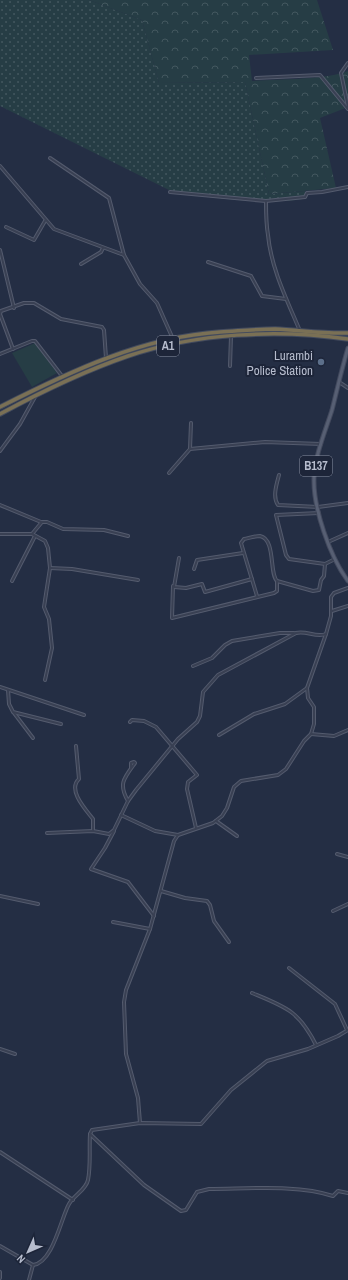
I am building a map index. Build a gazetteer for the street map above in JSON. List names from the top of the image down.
{
  "streets": {
    "highway": ["A1"],
    "main road": ["B137"]
  },
  "places": ["Lurambi Police Station"],
  "north": "bottom left"
}
